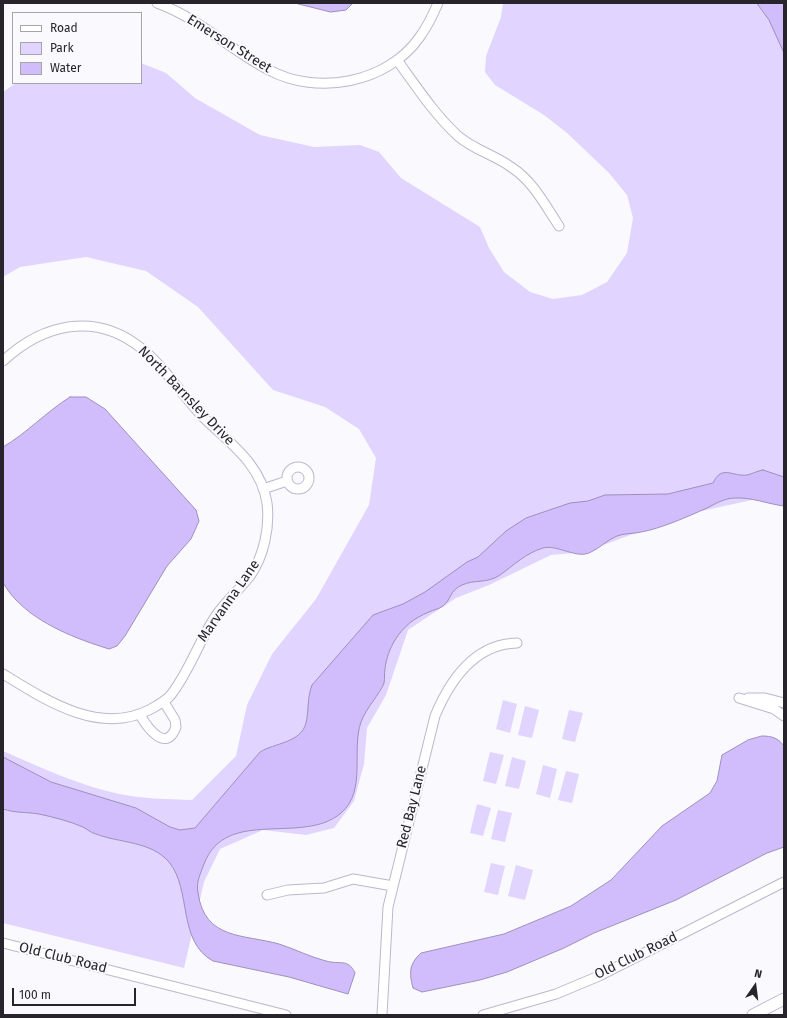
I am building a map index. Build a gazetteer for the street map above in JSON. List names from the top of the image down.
{
  "streets": {
    "street": [
      "Emerson Street",
      "North Barnsley Drive",
      "Marvanna Lane",
      "Red Bay Lane",
      "Old Club Road"
    ]
  },
  "crossings": [
    ["North Barnsley Drive", "Marvanna Lane"]
  ],
  "legend": ["Road", "Park", "Water"],
  "scale_bar": "100 m",
  "north": "top"
}
